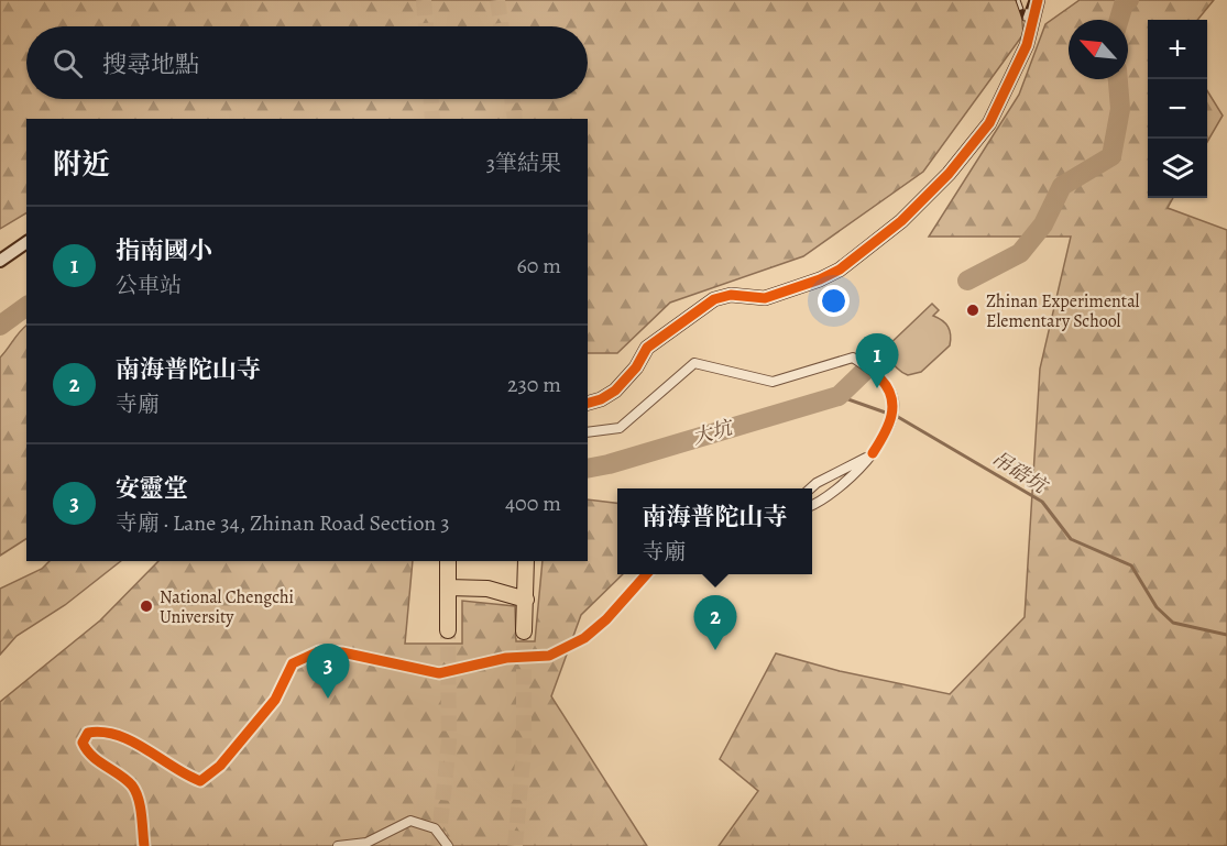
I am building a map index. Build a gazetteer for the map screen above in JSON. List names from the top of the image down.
{
  "water": ["大坑", "吊硞坑"],
  "places": ["Zhinan Experimental Elementary School", "National Chengchi University"],
  "north": "top left",
  "page": {
    "map_buttons": ["+", "−"],
    "search": "搜尋地點",
    "heading": ["附近", "3筆結果"],
    "list": [
      {
        "mark": "1",
        "name": "指南國小",
        "note": "公車站",
        "value": "60 m"
      },
      {
        "mark": "2",
        "name": "南海普陀山寺",
        "note": "寺廟",
        "value": "230 m"
      },
      {
        "mark": "3",
        "name": "安靈堂",
        "note": "寺廟 · Lane 34, Zhinan Road Section 3",
        "value": "400 m"
      }
    ],
    "pins": ["1", "2", "3"],
    "popup": ["南海普陀山寺", "寺廟"]
  }
}
